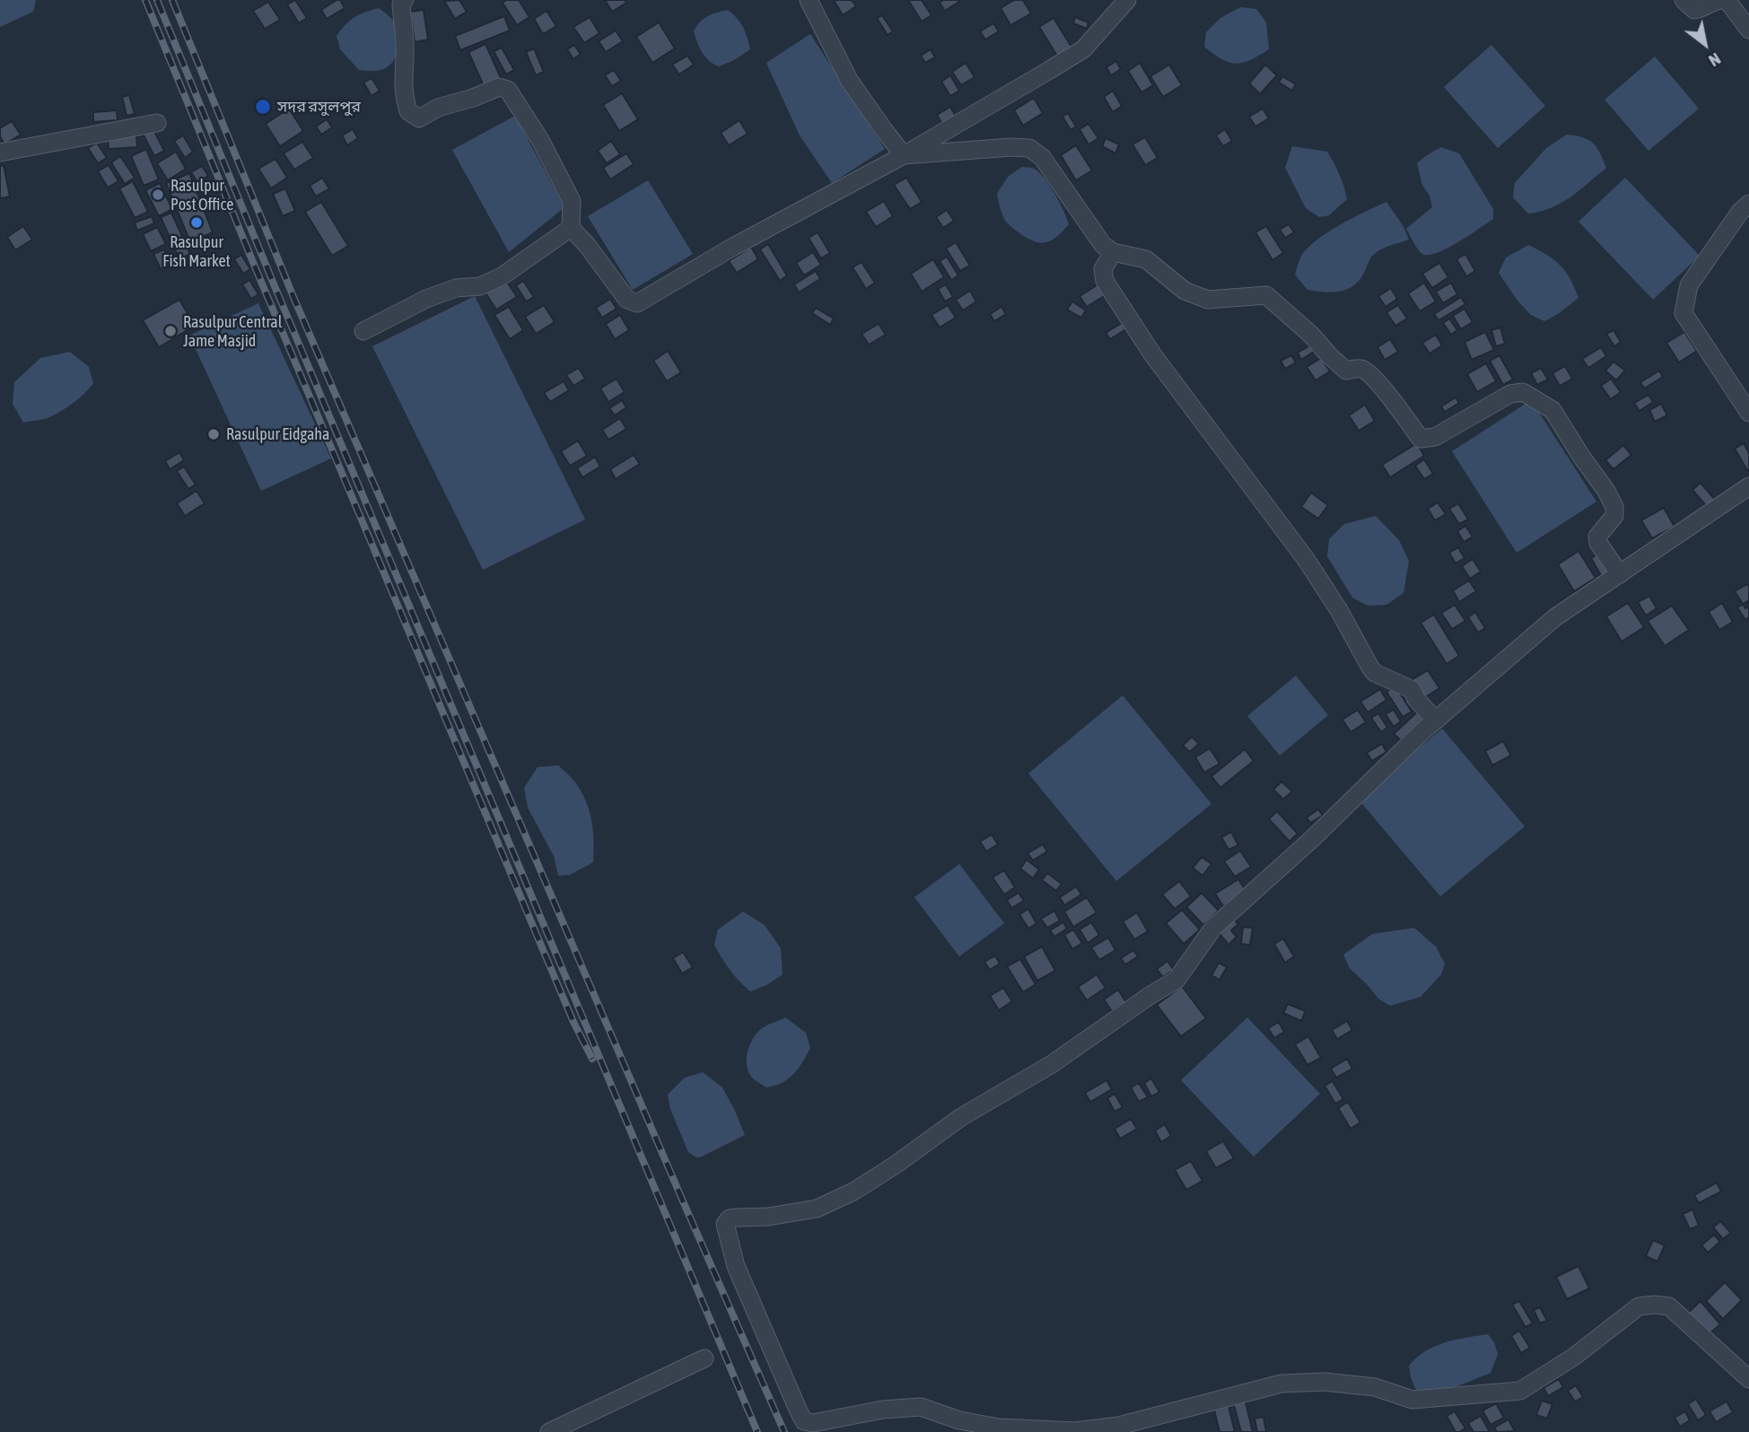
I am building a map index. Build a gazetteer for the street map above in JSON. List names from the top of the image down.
{
  "places": [
    "সদর রসুলপুর",
    "Rasulpur Post Office",
    "Rasulpur Fish Market",
    "Rasulpur Central Jame Masjid",
    "Rasulpur Eidgaha"
  ],
  "north": "bottom right"
}
